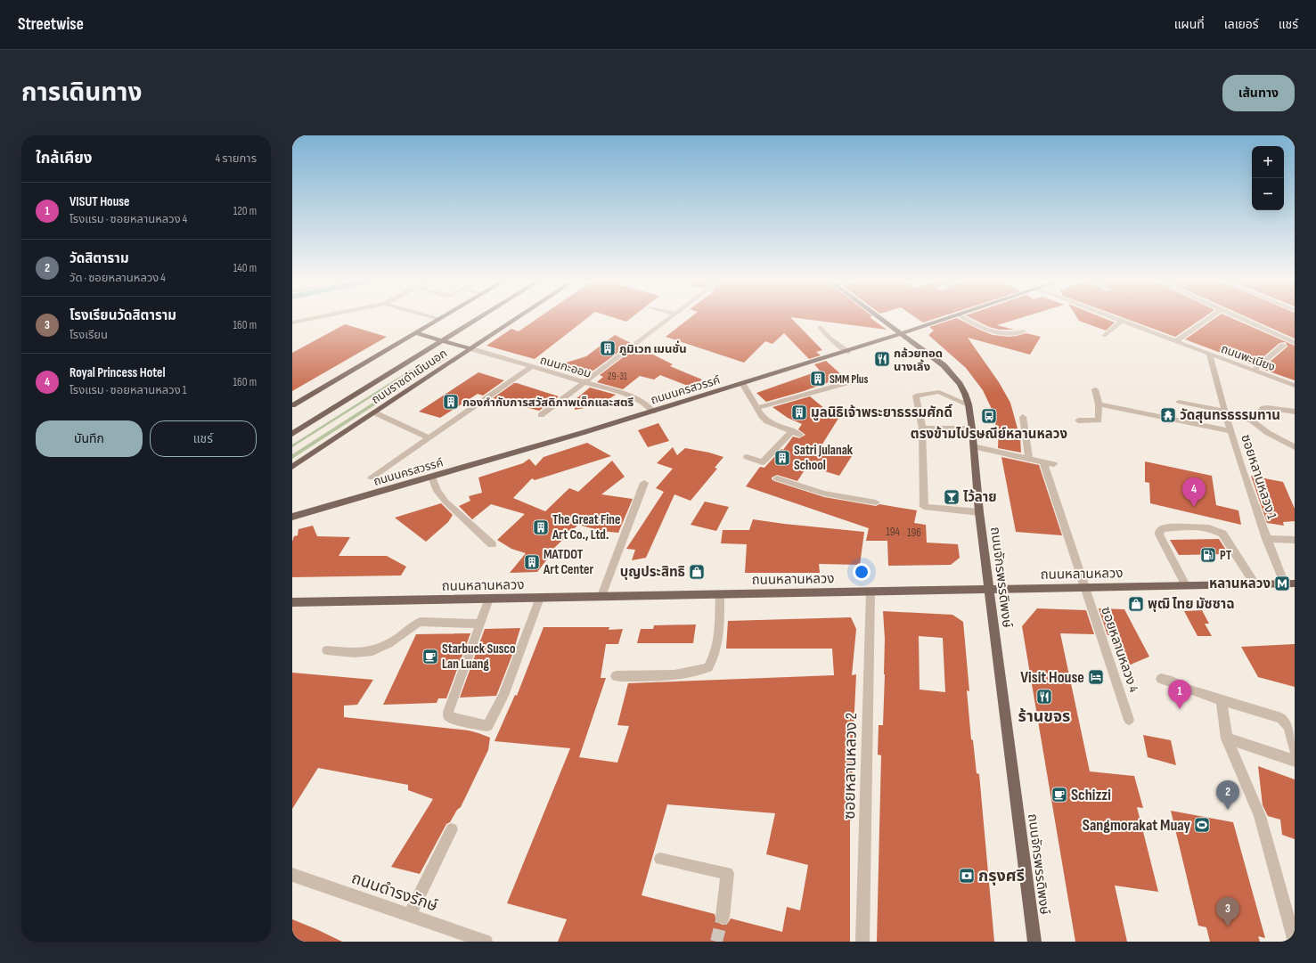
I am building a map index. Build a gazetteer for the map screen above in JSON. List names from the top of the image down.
{
  "streets": {
    "main road": [
      "ถนนราชดำเนินนอก",
      "ถนนนครสวรรค์",
      "ถนนหลานหลวง",
      "ถนนจักรพรรดิพงษ์"
    ],
    "street": [
      "ถนนพะเนียง",
      "ถนนกะออม",
      "ซอยหลานหลวง 1",
      "ซอยหลานหลวง 4",
      "ซอยหลานหลวง 2",
      "ถนนดำรงรักษ์"
    ]
  },
  "crossings": [
    ["ถนนพะเนียง", "ซอยหลานหลวง 1"],
    ["ถนนกะออม", "ถนนราชดำเนินนอก"],
    ["ถนนกะออม", "ถนนนครสวรรค์"],
    ["ถนนนครสวรรค์", "ถนนจักรพรรดิพงษ์"],
    ["ซอยหลานหลวง 1", "ถนนหลานหลวง"],
    ["ถนนหลานหลวง", "ถนนจักรพรรดิพงษ์"],
    ["ถนนหลานหลวง", "ซอยหลานหลวง 4"],
    ["ถนนหลานหลวง", "ซอยหลานหลวง 2"]
  ],
  "places": {
    "building": [
      "ภูมิเวท เมนชั่น",
      "SMM Plus",
      "กองกำกับการสวัสดิภาพเด็กและสตรี",
      "มูลนิธิเจ้าพระยาธรรมศักดิ์",
      "Satri Julanak School",
      "The Great Fine Art Co., Ltd.",
      "MATDOT Art Center"
    ],
    "restaurant": ["กล้วยทอด นางเลิ้ง", "ร้านขจร"],
    "temple": ["วัดสุนทรธรรมทาน"],
    "bus stop": ["ตรงข้ามไปรษณีย์หลานหลวง"],
    "bar": ["ไว้ลาย"],
    "fuel station": ["PT"],
    "shop": ["บุญประสิทธิ", "พุฒิ ไทย มัซซาฉ"],
    "metro station": ["หลานหลวง"],
    "cafe": ["Starbuck Susco Lan Luang", "Schizzi"],
    "hotel": ["Visit House"],
    "sports": ["Sangmorakat Muay"],
    "bank": ["กรุงศรี"]
  },
  "house_numbers": ["29-31", "194", "196"],
  "page": {
    "header": "Streetwise",
    "nav": ["แผนที่", "เลเยอร์", "แชร์"],
    "title": "การเดินทาง",
    "buttons": [
      "เส้นทาง",
      ["บันทึก", "แชร์"]
    ],
    "heading": ["ใกล้เคียง", "4 รายการ"],
    "map_buttons": ["+", "−"],
    "list": [
      {
        "mark": "1",
        "name": "VISUT House",
        "note": "โรงแรม · ซอยหลานหลวง 4",
        "value": "120 m"
      },
      {
        "mark": "2",
        "name": "วัดสิตาราม",
        "note": "วัด · ซอยหลานหลวง 4",
        "value": "140 m"
      },
      {
        "mark": "3",
        "name": "โรงเรียนวัดสิตาราม",
        "note": "โรงเรียน",
        "value": "160 m"
      },
      {
        "mark": "4",
        "name": "Royal Princess Hotel",
        "note": "โรงแรม · ซอยหลานหลวง 1",
        "value": "160 m"
      }
    ],
    "pins": [
      "4",
      "1",
      "2",
      "3"
    ]
  }
}
